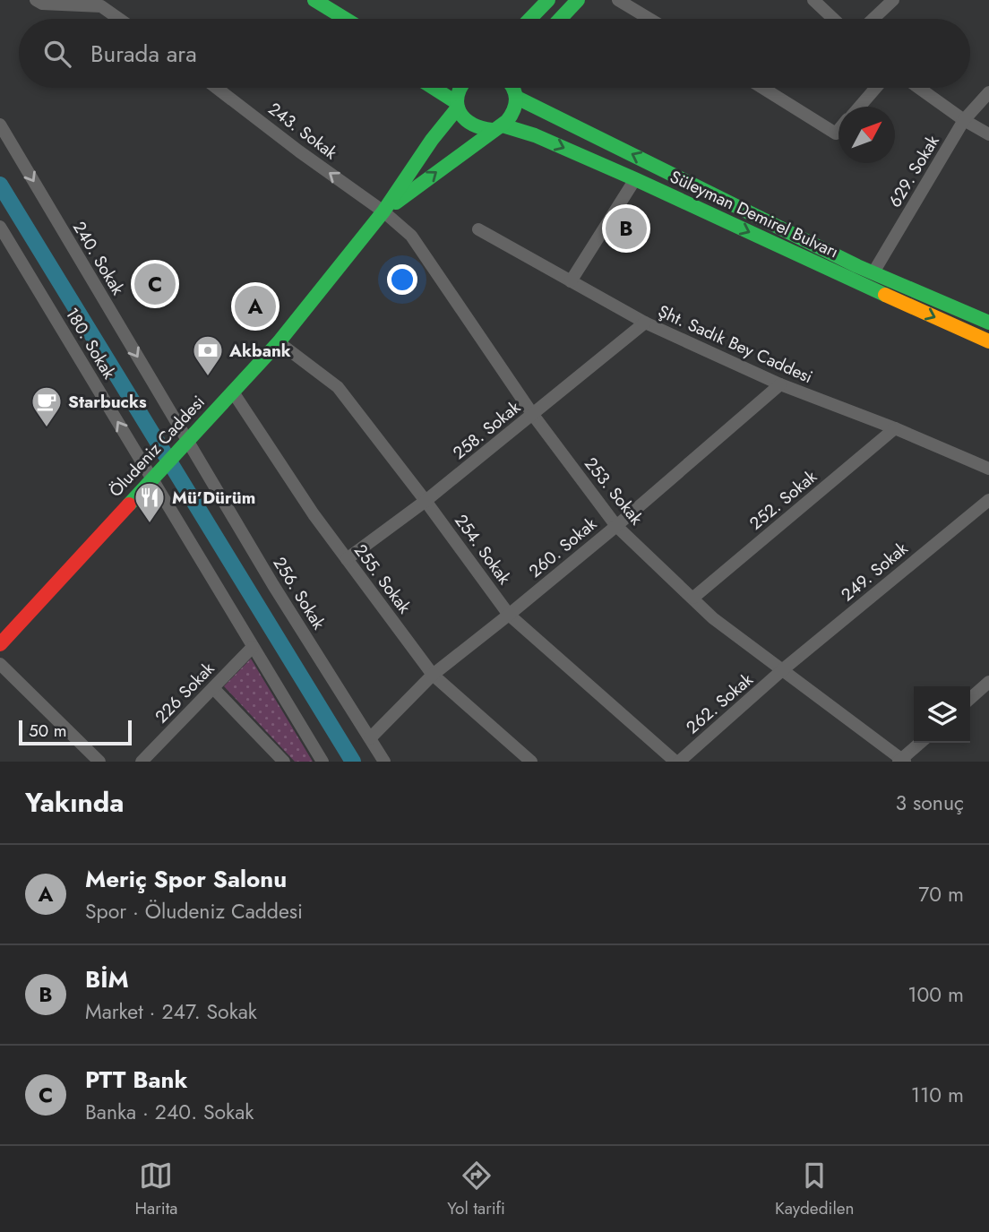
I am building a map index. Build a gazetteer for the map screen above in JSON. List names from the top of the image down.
{
  "streets": {
    "main road": ["Süleyman Demirel Bulvarı", "Öludeniz Caddesi"],
    "street": [
      "243. Sokak",
      "629. Sokak",
      "240. Sokak",
      "180. Sokak",
      "Şht. Sadık Bey Caddesi",
      "258. Sokak",
      "253. Sokak",
      "252. Sokak",
      "260. Sokak",
      "254. Sokak",
      "249. Sokak",
      "255. Sokak",
      "256. Sokak",
      "226 Sokak",
      "262. Sokak"
    ]
  },
  "crossings": [
    ["243. Sokak", "Öludeniz Caddesi"],
    ["243. Sokak", "253. Sokak"],
    ["629. Sokak", "Süleyman Demirel Bulvarı"],
    ["240. Sokak", "Öludeniz Caddesi"],
    ["240. Sokak", "256. Sokak"],
    ["180. Sokak", "Öludeniz Caddesi"],
    ["Şht. Sadık Bey Caddesi", "258. Sokak"],
    ["Şht. Sadık Bey Caddesi", "252. Sokak"],
    ["Şht. Sadık Bey Caddesi", "260. Sokak"],
    ["258. Sokak", "253. Sokak"],
    ["258. Sokak", "254. Sokak"],
    ["258. Sokak", "255. Sokak"],
    ["Öludeniz Caddesi", "253. Sokak"],
    ["Öludeniz Caddesi", "254. Sokak"],
    ["Öludeniz Caddesi", "255. Sokak"],
    ["Öludeniz Caddesi", "256. Sokak"],
    ["253. Sokak", "252. Sokak"],
    ["253. Sokak", "260. Sokak"],
    ["253. Sokak", "249. Sokak"],
    ["253. Sokak", "262. Sokak"],
    ["260. Sokak", "254. Sokak"],
    ["260. Sokak", "255. Sokak"],
    ["260. Sokak", "256. Sokak"],
    ["254. Sokak", "262. Sokak"],
    ["249. Sokak", "262. Sokak"]
  ],
  "one_way": ["243. Sokak", "240. Sokak", "180. Sokak"],
  "places": {
    "bank": ["Akbank"],
    "cafe": ["Starbucks"],
    "restaurant": ["Mü’Dürüm"]
  },
  "scale_bar": "50 m",
  "north": "top right",
  "page": {
    "search": "Burada ara",
    "pins": ["B", "C", "A"],
    "scale": "50 m",
    "heading": ["Yakında", "3 sonuç"],
    "list": [
      {
        "mark": "A",
        "name": "Meriç Spor Salonu",
        "note": "Spor · Öludeniz Caddesi",
        "value": "70 m"
      },
      {
        "mark": "B",
        "name": "BİM",
        "note": "Market · 247. Sokak",
        "value": "100 m"
      },
      {
        "mark": "C",
        "name": "PTT Bank",
        "note": "Banka · 240. Sokak",
        "value": "110 m"
      }
    ],
    "nav": ["Harita", "Yol tarifi", "Kaydedilen"]
  }
}
